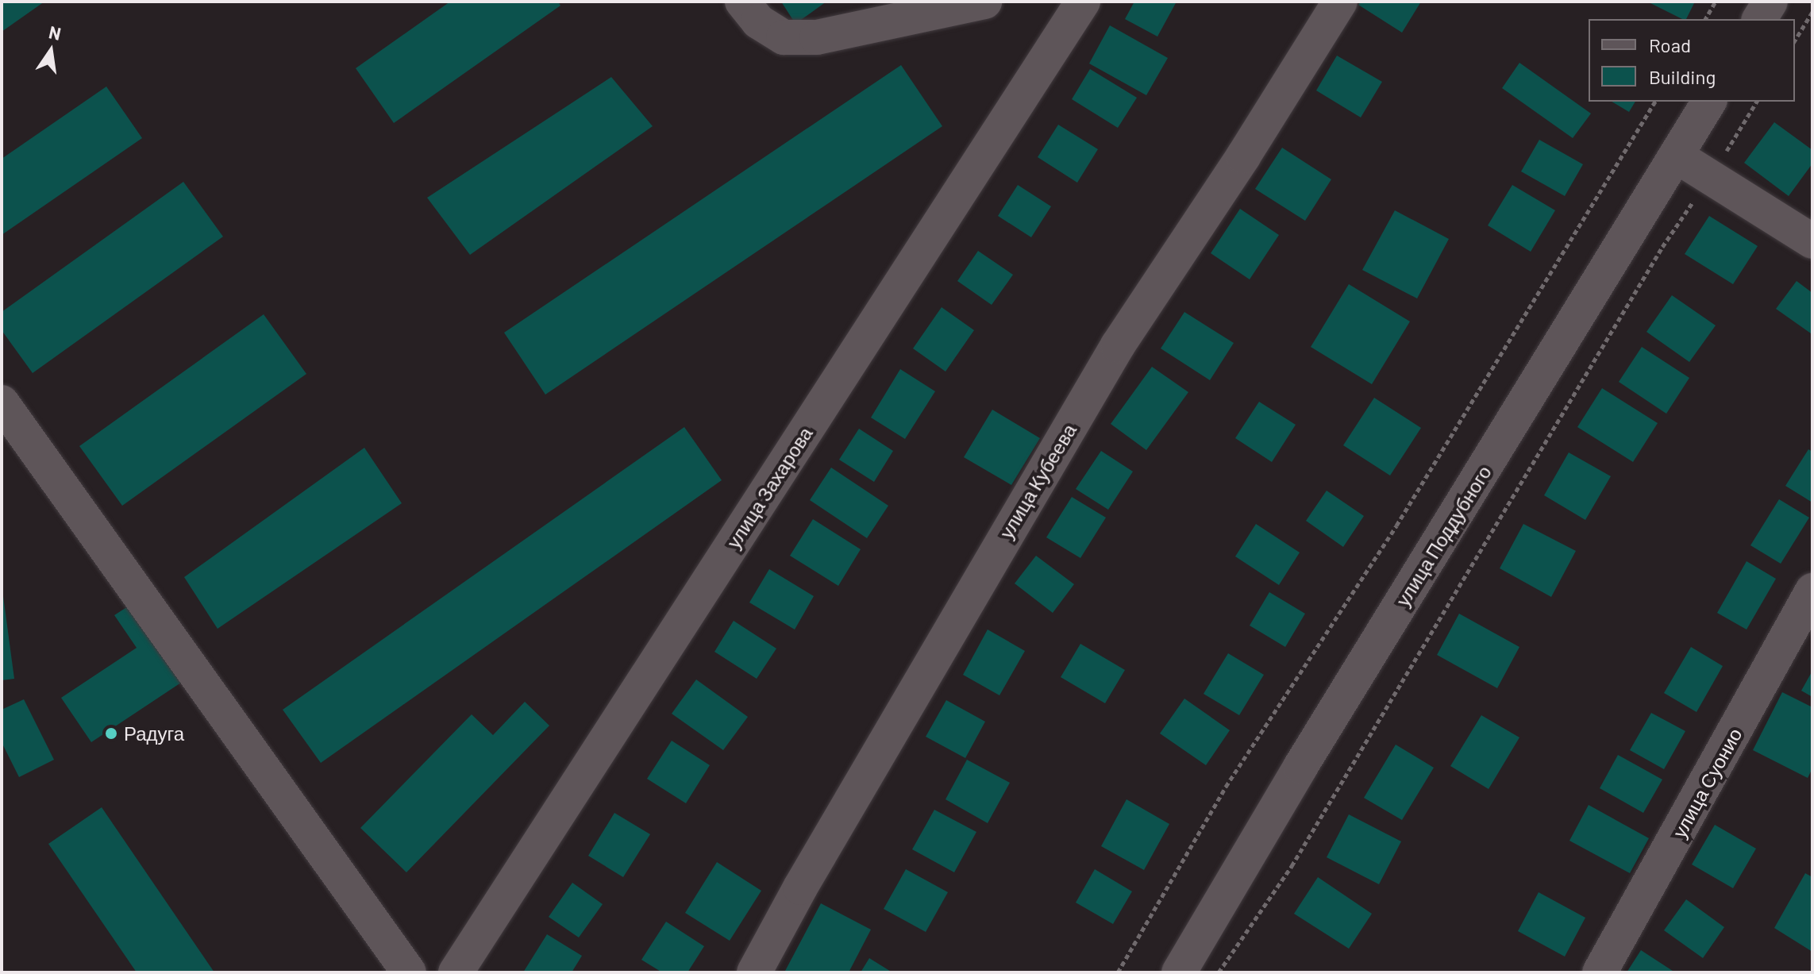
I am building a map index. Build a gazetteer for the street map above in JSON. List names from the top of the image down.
{
  "streets": {
    "street": [
      "улица Кубеева",
      "улица Захарова",
      "улица Поддубного",
      "улица Суонио"
    ]
  },
  "places": ["Радуга"],
  "legend": ["Road", "Building"],
  "north": "top"
}
